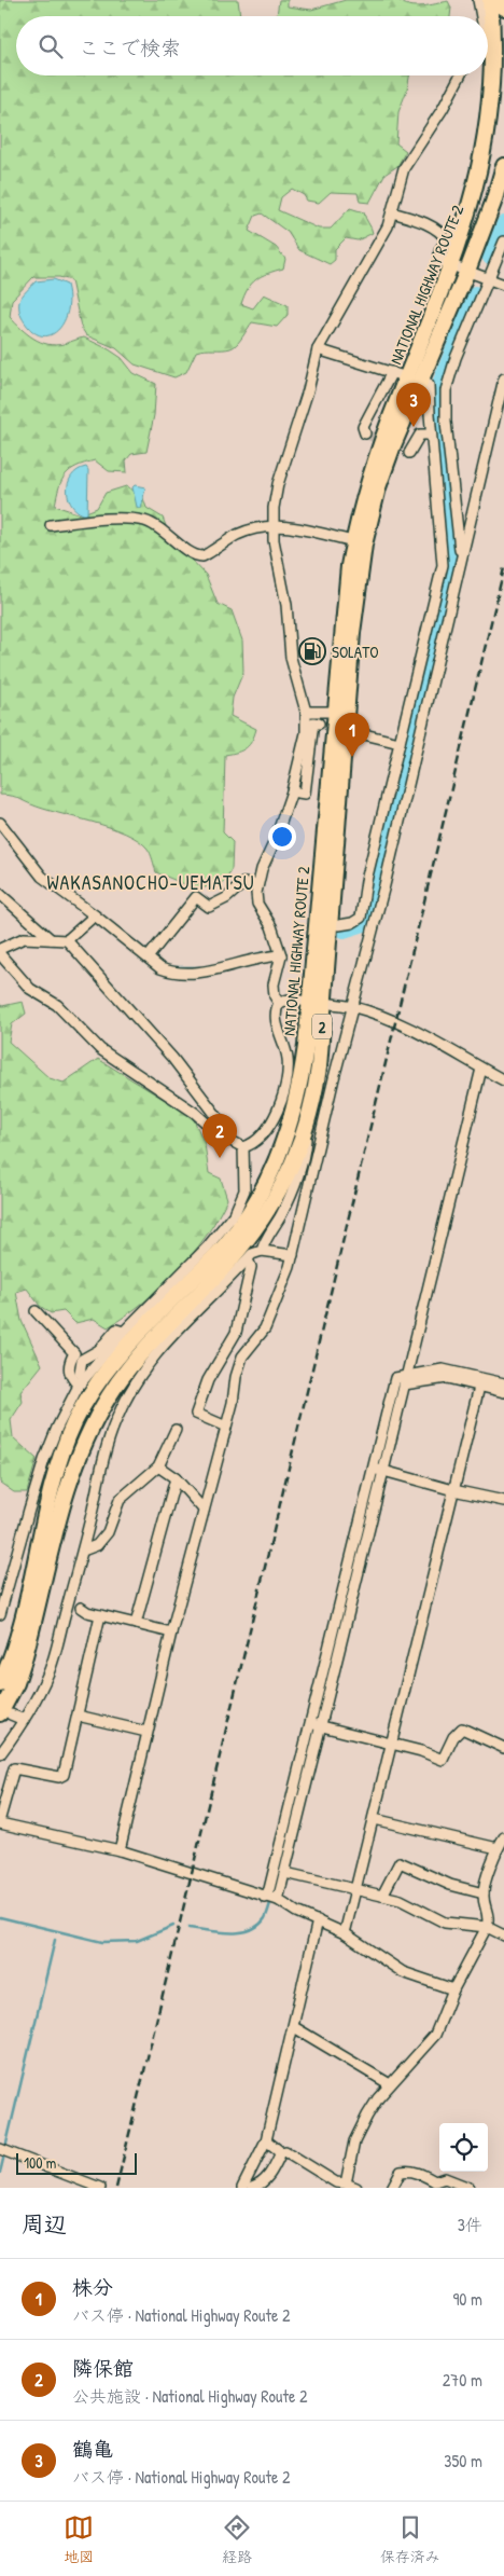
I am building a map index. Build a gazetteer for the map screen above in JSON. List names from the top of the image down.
{
  "streets": {
    "highway": ["NATIONAL HIGHWAY ROUTE 2", "2"]
  },
  "districts": ["WAKASANOCHO-UEMATSU"],
  "places": {
    "fuel station": ["SOLATO"]
  },
  "scale_bar": "100 m",
  "page": {
    "search": "ここで検索",
    "pins": ["3", "1", "2"],
    "scale": "100 m",
    "heading": ["周辺", "3件"],
    "list": [
      {
        "mark": "1",
        "name": "株分",
        "note": "バス停 · National Highway Route 2",
        "value": "90 m"
      },
      {
        "mark": "2",
        "name": "隣保館",
        "note": "公共施設 · National Highway Route 2",
        "value": "270 m"
      },
      {
        "mark": "3",
        "name": "鶴亀",
        "note": "バス停 · National Highway Route 2",
        "value": "350 m"
      }
    ],
    "nav": ["地図", "経路", "保存済み"]
  }
}
